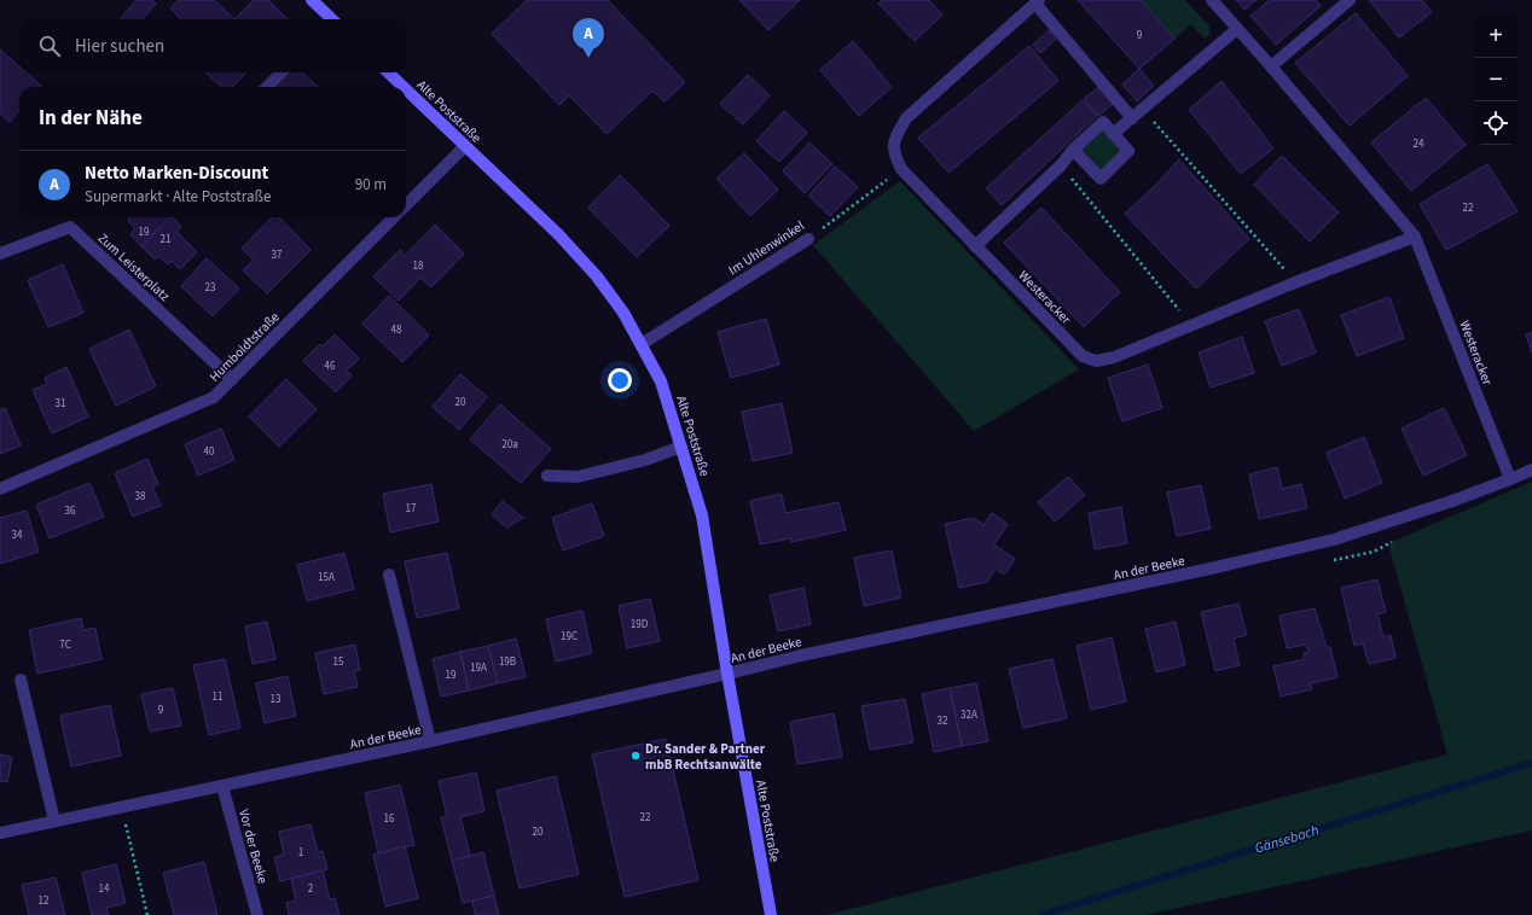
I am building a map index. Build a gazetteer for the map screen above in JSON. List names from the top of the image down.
{
  "streets": {
    "main road": ["Alte Poststraße"],
    "street": [
      "Im Uhlenwinkel",
      "Zum Leisterplatz",
      "Westeracker",
      "Humboldtstraße",
      "An der Beeke",
      "Vor der Beeke"
    ]
  },
  "crossings": [
    ["Alte Poststraße", "Im Uhlenwinkel"],
    ["Alte Poststraße", "Humboldtstraße"],
    ["Alte Poststraße", "An der Beeke"],
    ["Im Uhlenwinkel", "Westeracker"],
    ["Zum Leisterplatz", "Humboldtstraße"],
    ["Westeracker", "An der Beeke"],
    ["An der Beeke", "Vor der Beeke"]
  ],
  "water": ["Gänsebach"],
  "places": ["Dr. Sander & Partner mbB Rechtsanwälte"],
  "house_numbers": [
    "9",
    "24",
    "22",
    "19",
    "21",
    "37",
    "18",
    "23",
    "48",
    "46",
    "20",
    "31",
    "20a",
    "40",
    "38",
    "17",
    "36",
    "34",
    "15A",
    "19D",
    "19C",
    "7C",
    "15",
    "19B",
    "19A",
    "19",
    "11",
    "13",
    "9",
    "32A",
    "32",
    "22",
    "16",
    "20",
    "1",
    "14",
    "2",
    "12"
  ],
  "page": {
    "map_buttons": ["+", "−"],
    "pins": "A",
    "search": "Hier suchen",
    "heading": "In der Nähe",
    "list": [
      {
        "mark": "A",
        "name": "Netto Marken-Discount",
        "note": "Supermarkt · Alte Poststraße",
        "value": "90 m"
      }
    ]
  }
}
